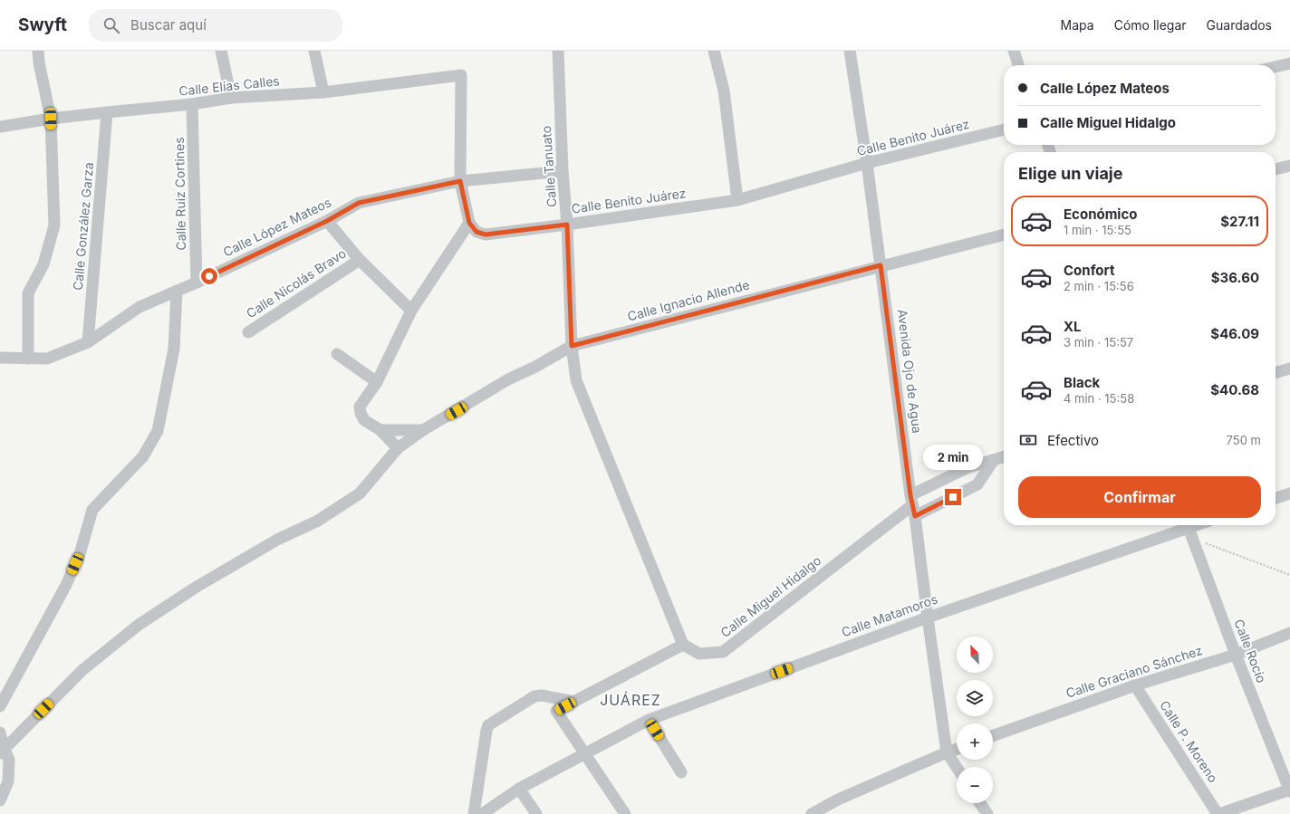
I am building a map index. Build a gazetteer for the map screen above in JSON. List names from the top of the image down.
{
  "streets": {
    "street": [
      "Calle Elías Calles",
      "Calle Benito Juárez",
      "Calle Tanuato",
      "Calle Ruiz Cortines",
      "Calle González Garza",
      "Calle López Mateos",
      "Calle Nicolás Bravo",
      "Calle Ignacio Allende",
      "Avenida Ojo de Agua",
      "Calle Miguel Hidalgo",
      "Calle Matamoros",
      "Calle Rocío",
      "Calle Graciano Sánchez",
      "Calle P. Moreno"
    ]
  },
  "crossings": [
    ["Calle Elías Calles", "Calle Ruiz Cortines"],
    ["Calle Elías Calles", "Calle González Garza"],
    ["Calle Elías Calles", "Calle López Mateos"],
    ["Calle Benito Juárez", "Calle Tanuato"],
    ["Calle Benito Juárez", "Avenida Ojo de Agua"],
    ["Calle Tanuato", "Calle López Mateos"],
    ["Calle Tanuato", "Calle Ignacio Allende"],
    ["Calle Tanuato", "Calle Miguel Hidalgo"],
    ["Calle Ruiz Cortines", "Calle López Mateos"],
    ["Calle González Garza", "Calle López Mateos"],
    ["Calle Ignacio Allende", "Avenida Ojo de Agua"],
    ["Avenida Ojo de Agua", "Calle Miguel Hidalgo"],
    ["Avenida Ojo de Agua", "Calle Matamoros"],
    ["Calle Matamoros", "Calle Rocío"],
    ["Calle Rocío", "Calle Graciano Sánchez"],
    ["Calle Graciano Sánchez", "Calle P. Moreno"]
  ],
  "districts": ["JUÁREZ"],
  "north": "top left",
  "page": {
    "header": "Swyft",
    "search": "Buscar aquí",
    "nav": ["Mapa", "Cómo llegar", "Guardados"],
    "banner": ["Calle López Mateos", "Calle Miguel Hidalgo"],
    "heading": "Elige un viaje",
    "list": [
      {
        "name": "Económico",
        "note": "1 min · 15:55",
        "value": "$27.11"
      },
      {
        "name": "Confort",
        "note": "2 min · 15:56",
        "value": "$36.60"
      },
      {
        "name": "XL",
        "note": "3 min · 15:57",
        "value": "$46.09"
      },
      {
        "name": "Black",
        "note": "4 min · 15:58",
        "value": "$40.68"
      }
    ],
    "pay": ["Efectivo", "750 m"],
    "bubble": "2 min",
    "buttons": "Confirmar",
    "map_buttons": ["+", "−"]
  }
}
